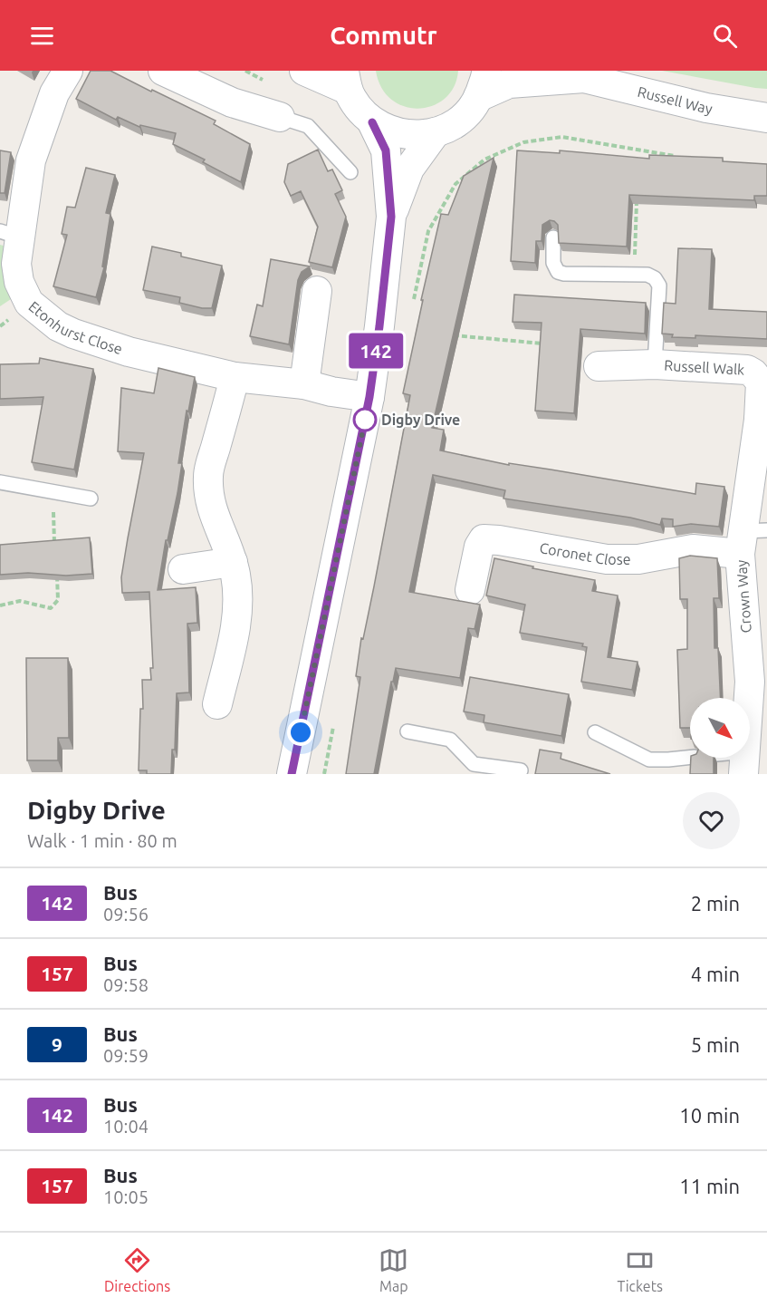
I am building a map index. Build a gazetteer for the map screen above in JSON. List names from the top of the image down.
{
  "streets": {
    "street": [
      "Russell Way",
      "Etonhurst Close",
      "Russell Walk",
      "Coronet Close",
      "Crown Way"
    ]
  },
  "crossings": [
    ["Russell Walk", "Crown Way"],
    ["Coronet Close", "Crown Way"]
  ],
  "places": ["Digby Drive"],
  "lines": ["bus line 142"],
  "north": "bottom right",
  "page": {
    "header": "Commutr",
    "on_map": "142",
    "heading": ["Digby Drive", "Walk · 1 min · 80 m"],
    "list": [
      {
        "mark": "142",
        "name": "Bus",
        "note": "09:56",
        "value": "2 min"
      },
      {
        "mark": "157",
        "name": "Bus",
        "note": "09:58",
        "value": "4 min"
      },
      {
        "mark": "9",
        "name": "Bus",
        "note": "09:59",
        "value": "5 min"
      },
      {
        "mark": "142",
        "name": "Bus",
        "note": "10:04",
        "value": "10 min"
      },
      {
        "mark": "157",
        "name": "Bus",
        "note": "10:05",
        "value": "11 min"
      }
    ],
    "tabs": ["Directions", "Map", "Tickets"]
  }
}
